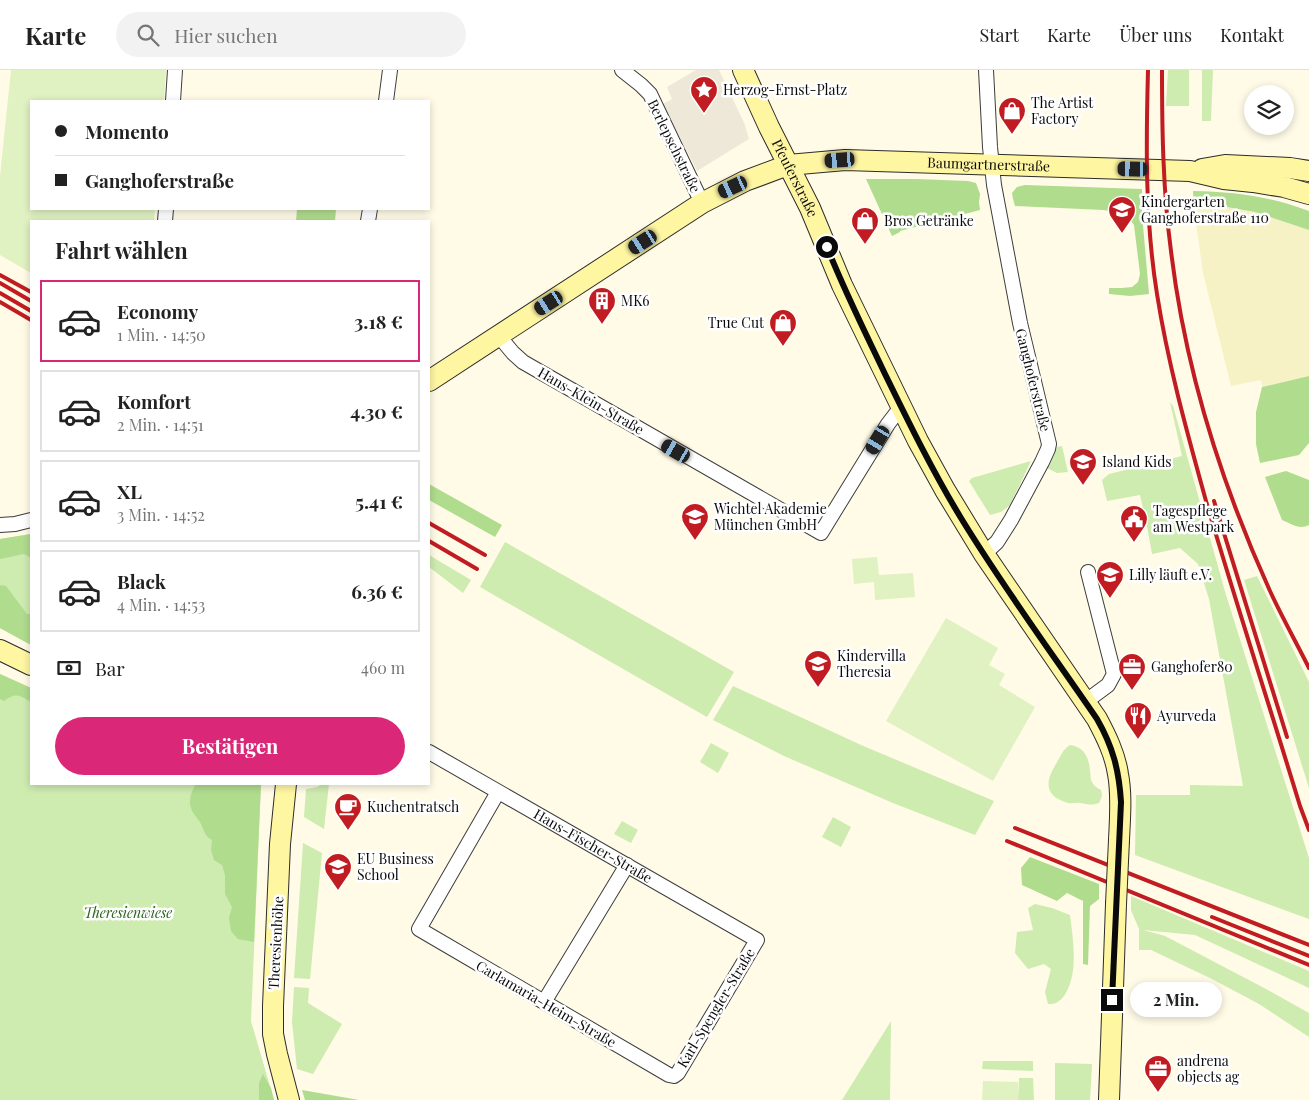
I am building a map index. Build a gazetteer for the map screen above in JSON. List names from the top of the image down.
{
  "streets": {
    "main road": ["Baumgartnerstraße", "Pfeuferstraße", "Theresienhöhe"],
    "street": [
      "Berlepschstraße",
      "Ganghoferstraße",
      "Hans-Klein-Straße",
      "Hans-Fischer-Straße",
      "Carlamaria-Heim-Straße",
      "Karl-Spengler-Straße"
    ]
  },
  "crossings": [
    ["Berlepschstraße", "Baumgartnerstraße"],
    ["Baumgartnerstraße", "Pfeuferstraße"],
    ["Baumgartnerstraße", "Ganghoferstraße"],
    ["Baumgartnerstraße", "Hans-Klein-Straße"],
    ["Pfeuferstraße", "Ganghoferstraße"],
    ["Pfeuferstraße", "Hans-Klein-Straße"],
    ["Hans-Fischer-Straße", "Carlamaria-Heim-Straße"],
    ["Hans-Fischer-Straße", "Karl-Spengler-Straße"],
    ["Carlamaria-Heim-Straße", "Karl-Spengler-Straße"]
  ],
  "parks": ["Theresienwiese"],
  "places": {
    "place": ["Herzog-Ernst-Platz"],
    "shop": ["The Artist Factory", "Bros Getränke", "True Cut"],
    "school or university": [
      "Kindergarten Ganghoferstraße 110",
      "Island Kids",
      "Wichtel Akademie München GmbH",
      "Lilly läuft e.V.",
      "Kindervilla Theresia",
      "EU Business School"
    ],
    "building": ["MK6"],
    "public building": ["Tagespflege am Westpark"],
    "office": ["Ganghofer80", "andrena objects ag"],
    "restaurant": ["Ayurveda"],
    "cafe": ["Kuchentratsch"]
  },
  "page": {
    "header": "Karte",
    "search": "Hier suchen",
    "nav": [
      "Start",
      "Karte",
      "Über uns",
      "Kontakt"
    ],
    "banner": ["Momento", "Ganghoferstraße"],
    "heading": "Fahrt wählen",
    "list": [
      {
        "name": "Economy",
        "note": "1 Min. · 14:50",
        "value": "3.18 €"
      },
      {
        "name": "Komfort",
        "note": "2 Min. · 14:51",
        "value": "4.30 €"
      },
      {
        "name": "XL",
        "note": "3 Min. · 14:52",
        "value": "5.41 €"
      },
      {
        "name": "Black",
        "note": "4 Min. · 14:53",
        "value": "6.36 €"
      }
    ],
    "pay": ["Bar", "460 m"],
    "buttons": "Bestätigen",
    "bubble": "2 Min."
  }
}
